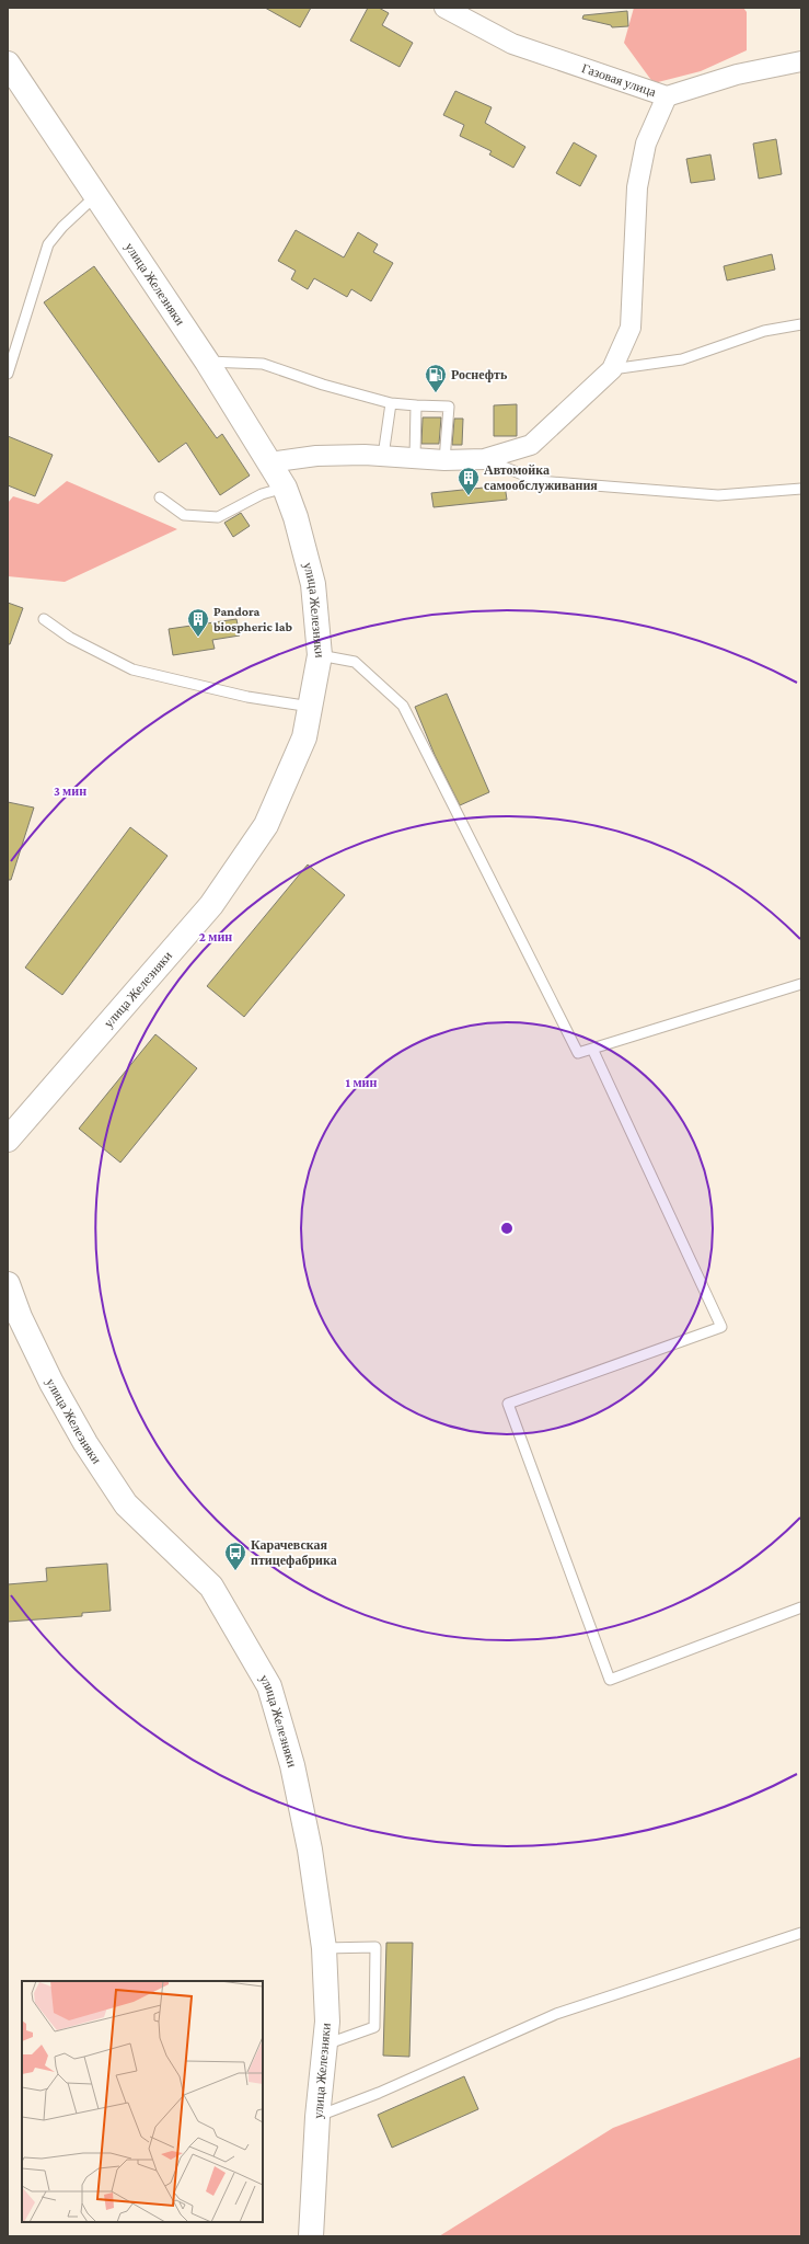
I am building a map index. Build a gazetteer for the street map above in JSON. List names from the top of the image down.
{
  "streets": {
    "street": ["Газовая улица", "улица Железняки"]
  },
  "places": {
    "fuel station": ["Роснефть"],
    "building": ["Автомойка самообслуживания", "Pandora biospheric lab"],
    "bus stop": ["Карачевская птицефабрика"]
  },
  "rings": ["3 мин", "2 мин", "1 мин"]
}
